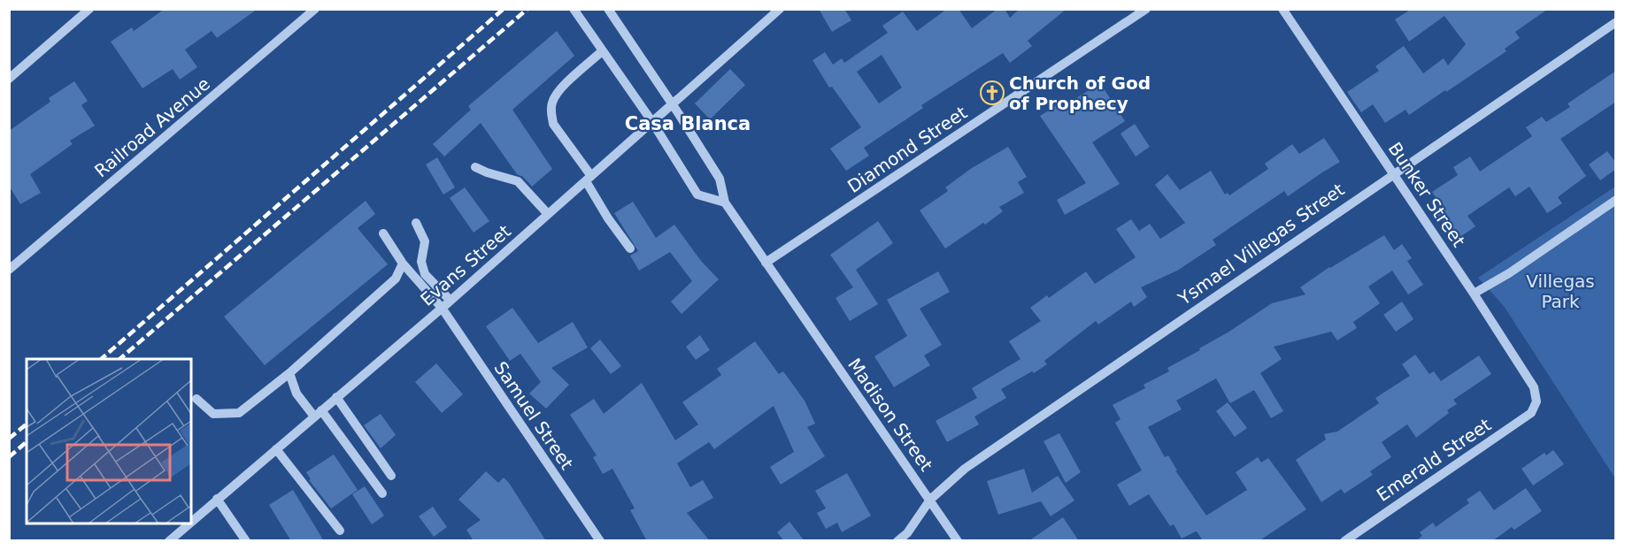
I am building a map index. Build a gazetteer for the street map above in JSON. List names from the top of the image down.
{
  "streets": {
    "street": [
      "Railroad Avenue",
      "Diamond Street",
      "Bunker Street",
      "Ysmael Villegas Street",
      "Evans Street",
      "Madison Street",
      "Samuel Street",
      "Emerald Street"
    ]
  },
  "crossings": [
    ["Diamond Street", "Madison Street"],
    ["Bunker Street", "Ysmael Villegas Street"],
    ["Bunker Street", "Emerald Street"],
    ["Ysmael Villegas Street", "Madison Street"],
    ["Evans Street", "Madison Street"],
    ["Evans Street", "Samuel Street"]
  ],
  "districts": ["Casa Blanca"],
  "parks": ["Villegas Park"],
  "places": {
    "church": ["Church of God of Prophecy"]
  }
}
